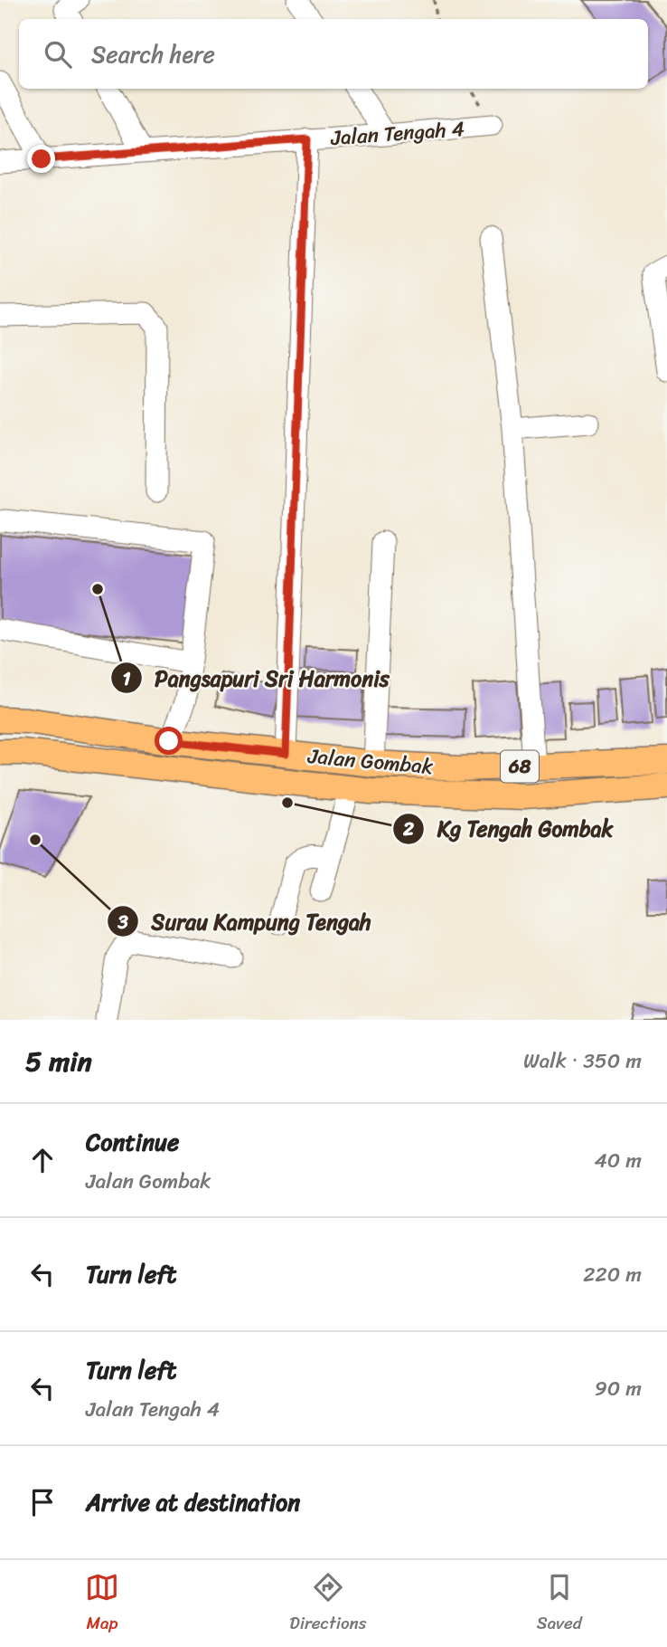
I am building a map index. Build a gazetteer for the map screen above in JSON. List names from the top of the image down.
{
  "streets": {
    "main road": ["Jalan Gombak", "68"],
    "street": ["Jalan Tengah 4"]
  },
  "places": ["Pangsapuri Sri Harmonis", "Kg Tengah Gombak", "Surau Kampung Tengah"],
  "page": {
    "search": "Search here",
    "heading": ["5 min", "Walk · 350 m"],
    "list": [
      ["Continue", "Jalan Gombak", "40 m"],
      ["Turn left", "220 m"],
      ["Turn left", "Jalan Tengah 4", "90 m"],
      "Arrive at destination"
    ],
    "nav": ["Map", "Directions", "Saved"]
  }
}
